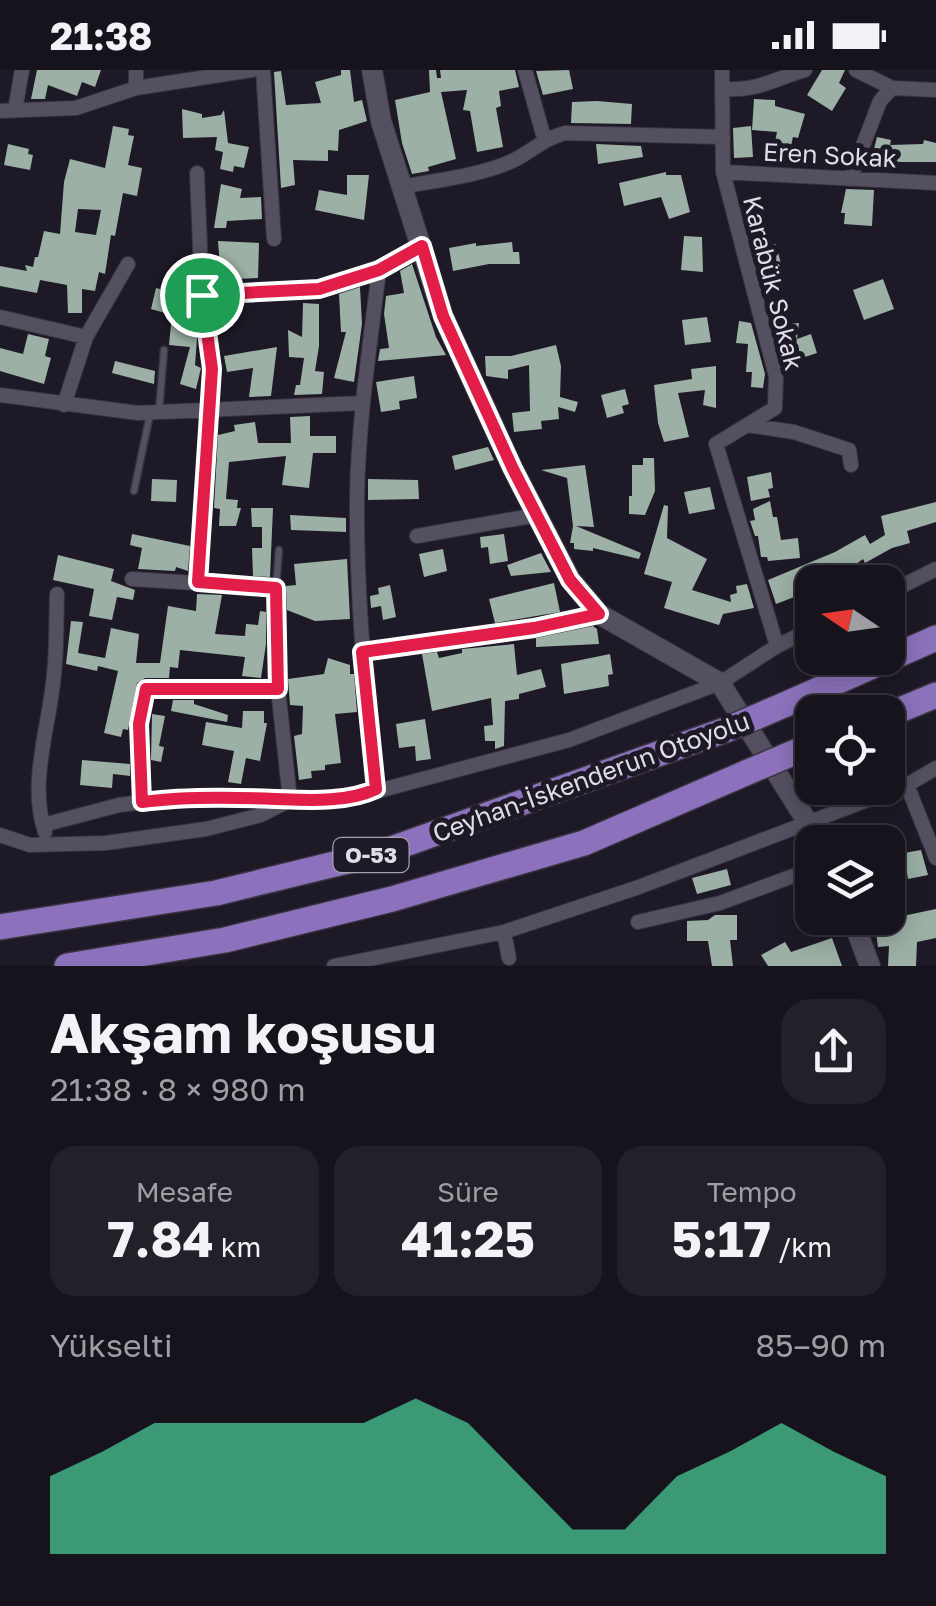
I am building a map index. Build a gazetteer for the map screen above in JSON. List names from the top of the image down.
{
  "streets": {
    "highway": ["Ceyhan-İskenderun Otoyolu", "O-53"],
    "street": ["Eren Sokak", "Karabük Sokak"]
  },
  "crossings": [
    ["Eren Sokak", "Karabük Sokak"]
  ],
  "north": "left",
  "page": {
    "status": "21:38",
    "heading": ["Akşam koşusu", "21:38 · 8 × 980 m"],
    "stats": [
      ["Mesafe", "7.84 km"],
      ["Süre", "41:25"],
      ["Tempo", "5:17 /km"]
    ],
    "chart": ["Yükselti", "85–90 m"]
  }
}
